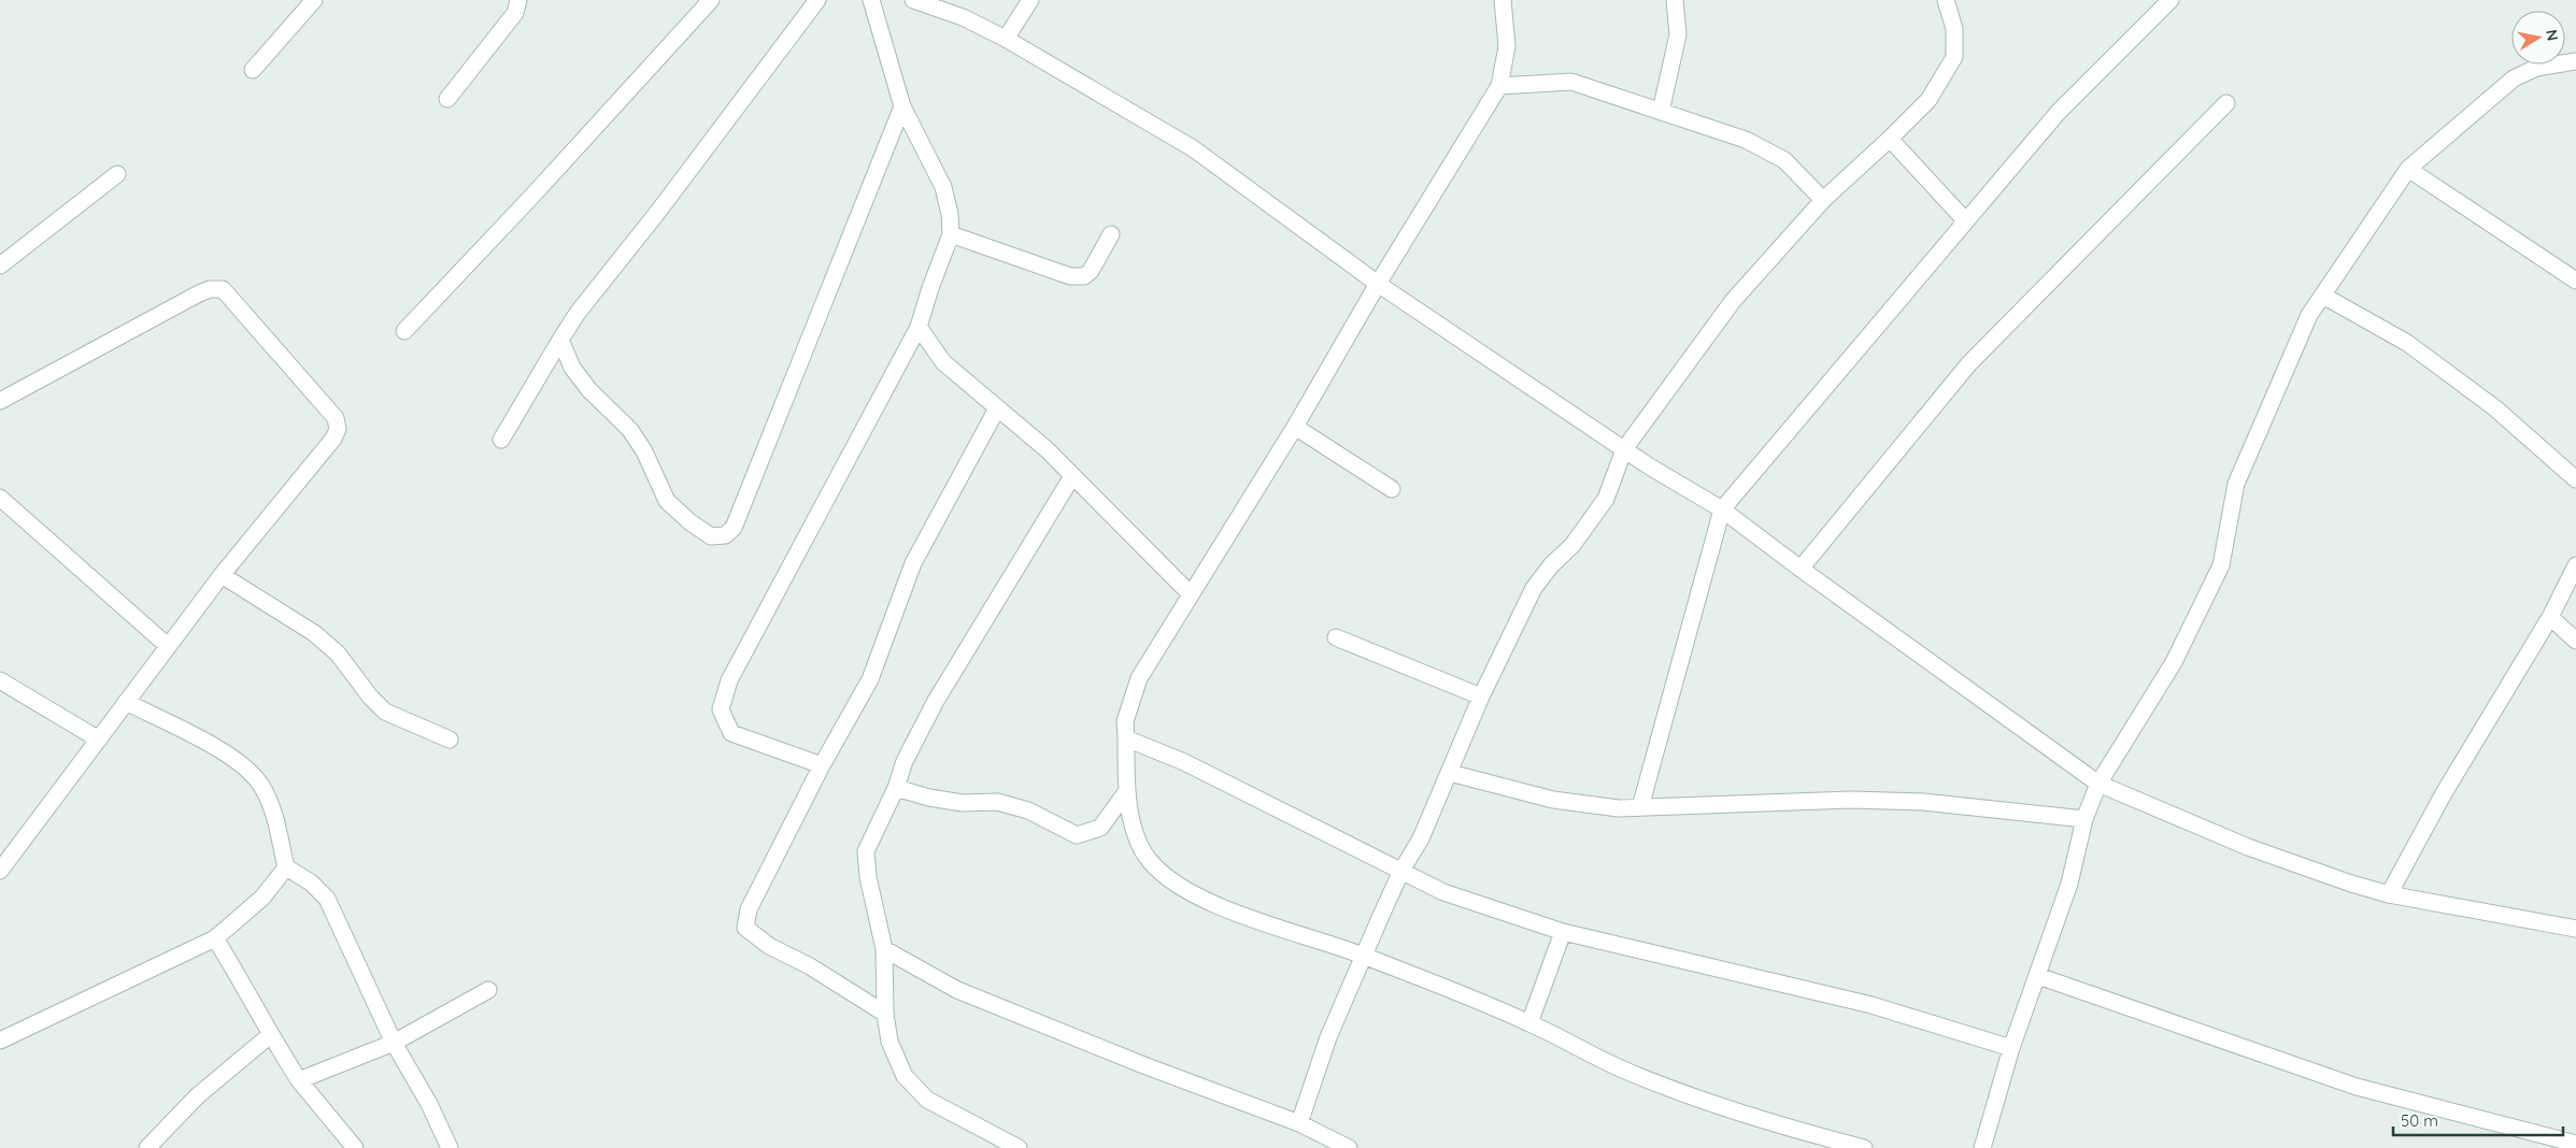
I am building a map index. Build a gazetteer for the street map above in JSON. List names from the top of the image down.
{
  "scale_bar": "50 m",
  "north": "right"
}
